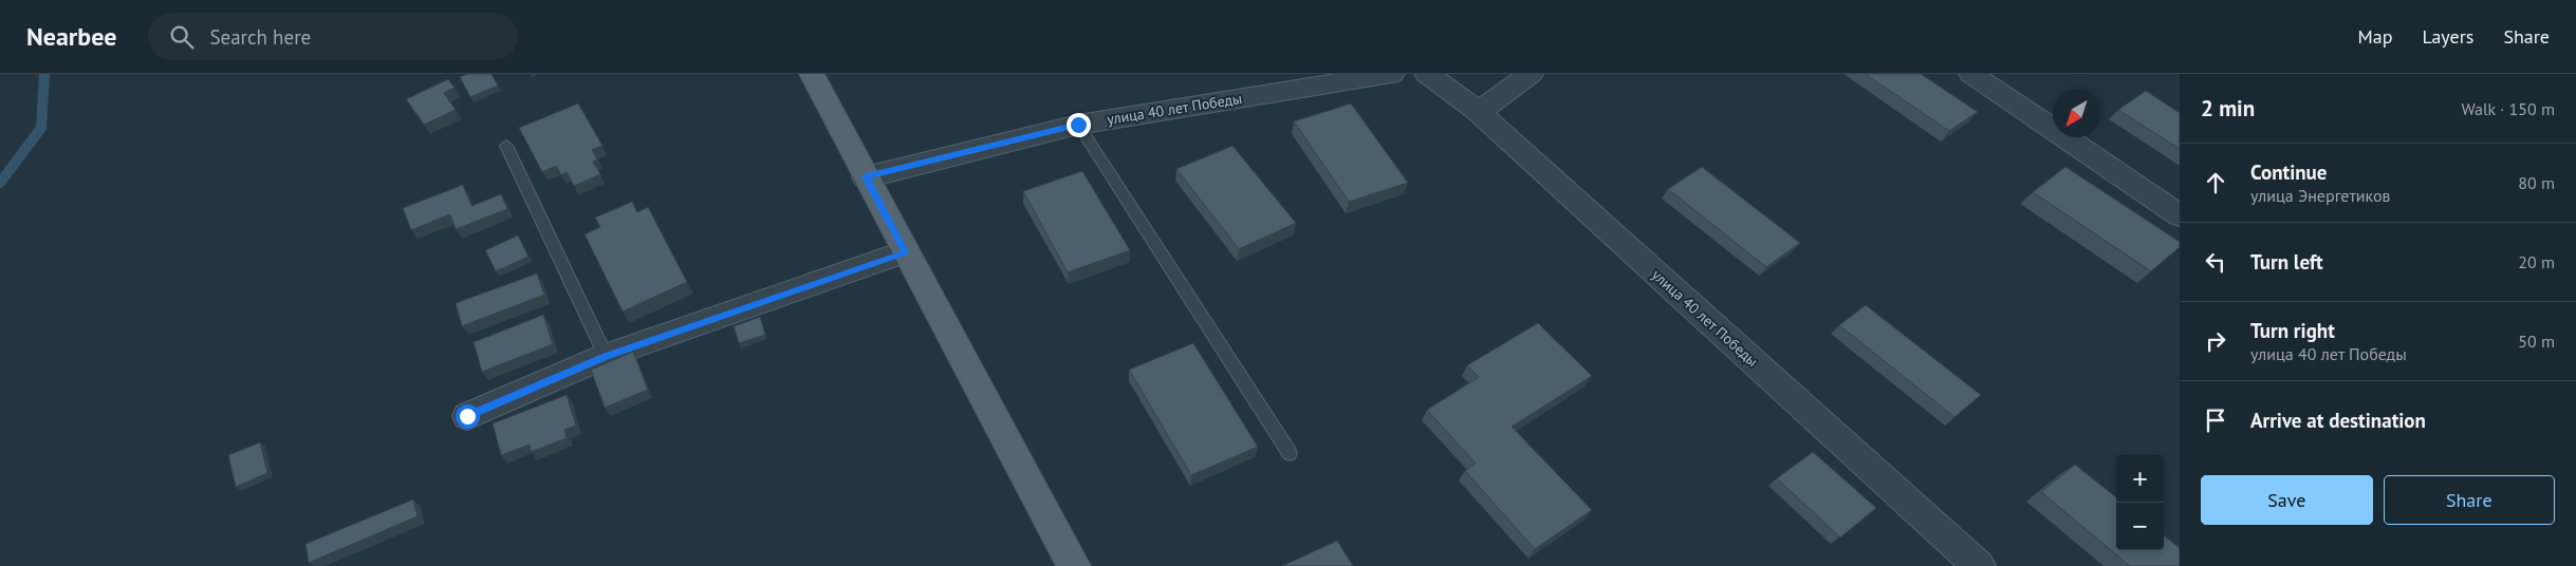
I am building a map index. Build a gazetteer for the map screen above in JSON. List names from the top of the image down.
{
  "streets": {
    "street": ["улица 40 лет Победы"]
  },
  "north": "bottom left",
  "page": {
    "header": "Nearbee",
    "search": "Search here",
    "nav": ["Map", "Layers", "Share"],
    "heading": ["2 min", "Walk · 150 m"],
    "list": [
      ["Continue", "улица Энергетиков", "80 m"],
      ["Turn left", "20 m"],
      ["Turn right", "улица 40 лет Победы", "50 m"],
      "Arrive at destination"
    ],
    "map_buttons": ["+", "−"],
    "buttons": ["Save", "Share"]
  }
}
